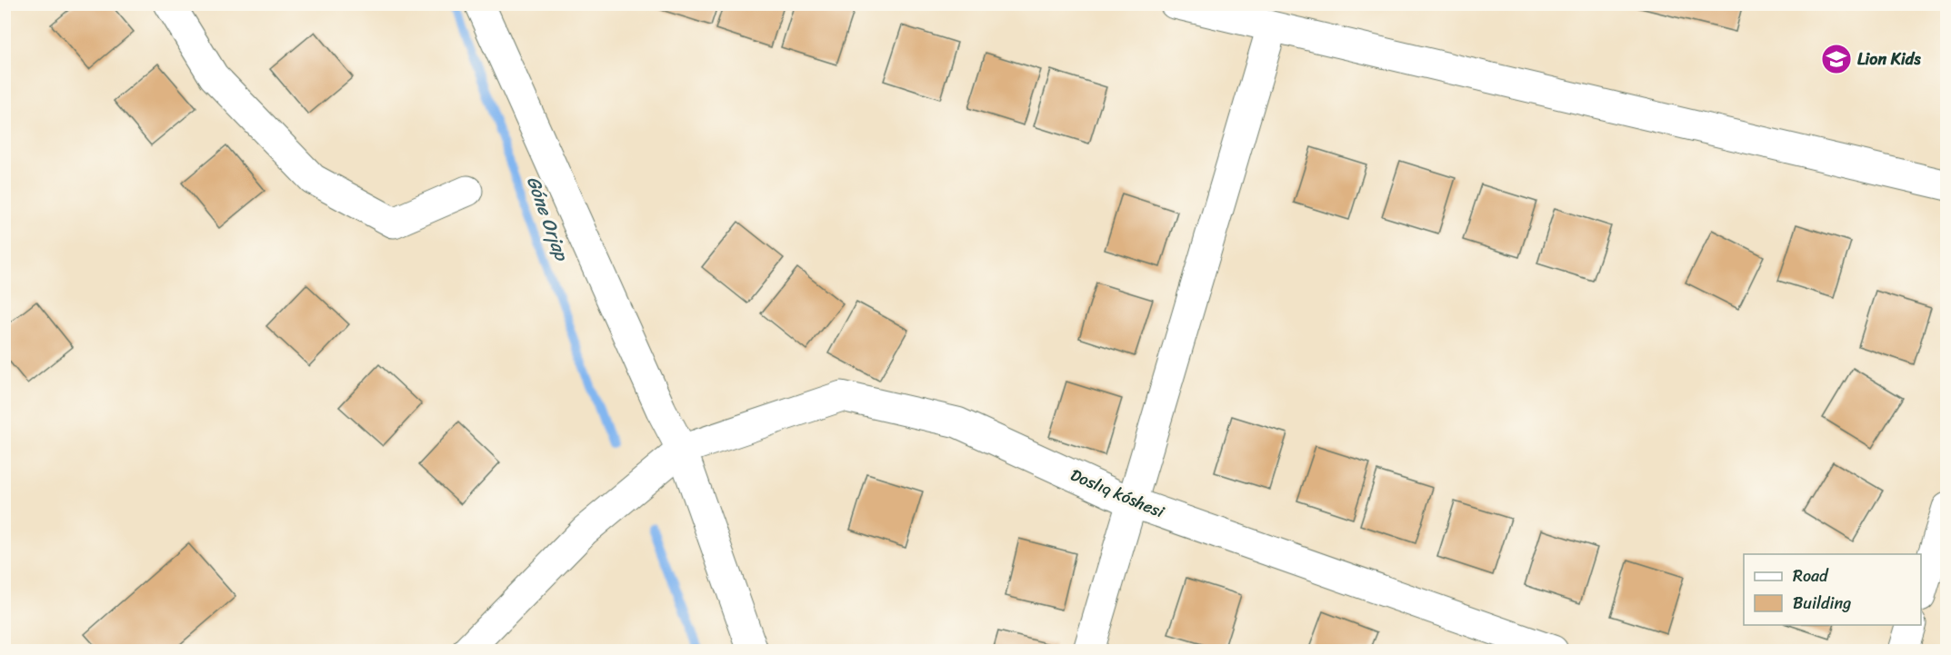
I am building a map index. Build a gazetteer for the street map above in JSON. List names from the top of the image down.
{
  "streets": {
    "street": ["Doslıq kóshesi"]
  },
  "water": ["Góne Orjap"],
  "places": {
    "school or university": ["Lion Kids"]
  },
  "legend": ["Road", "Building"]
}
